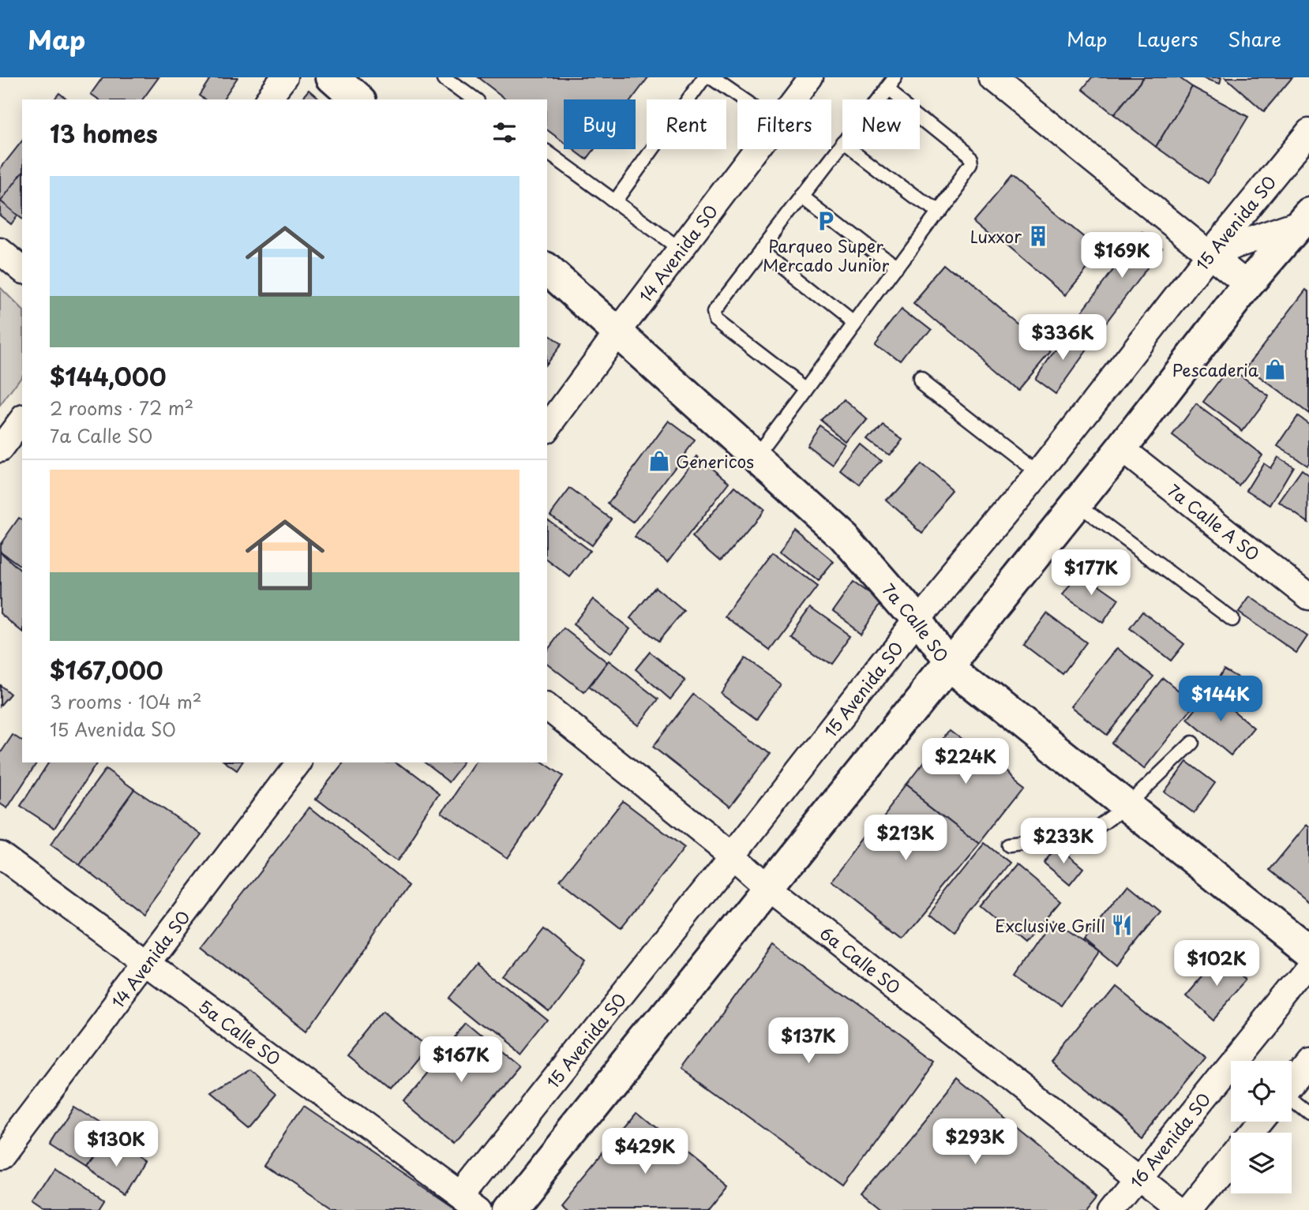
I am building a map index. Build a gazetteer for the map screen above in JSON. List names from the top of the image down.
{
  "streets": {
    "street": [
      "15 Avenida SO",
      "14 Avenida SO",
      "7a Calle A SO",
      "7a Calle SO",
      "6a Calle SO",
      "5a Calle SO",
      "16 Avenida SO"
    ]
  },
  "crossings": [
    ["15 Avenida SO", "7a Calle SO"],
    ["15 Avenida SO", "6a Calle SO"],
    ["15 Avenida SO", "5a Calle SO"],
    ["14 Avenida SO", "7a Calle SO"],
    ["14 Avenida SO", "5a Calle SO"],
    ["6a Calle SO", "16 Avenida SO"]
  ],
  "places": {
    "parking": ["Parqueo Super Mercado Junior"],
    "building": ["Luxxor"],
    "shop": ["Pescaderia", "Genericos"],
    "restaurant": ["Exclusive Grill"]
  },
  "page": {
    "header": "Map",
    "nav": ["Map", "Layers", "Share"],
    "chip": [
      "Buy",
      "Rent",
      "Filters",
      "New"
    ],
    "heading": "13 homes",
    "list": [
      {
        "name": "$144,000",
        "note": "2 rooms · 72 m² · 7a Calle SO"
      },
      {
        "name": "$167,000",
        "note": "3 rooms · 104 m² · 15 Avenida SO"
      }
    ],
    "price": [
      "$169K",
      "$336K",
      "$177K",
      "$144K",
      "$224K",
      "$213K",
      "$233K",
      "$102K",
      "$137K",
      "$167K",
      "$293K",
      "$130K",
      "$429K"
    ]
  }
}
